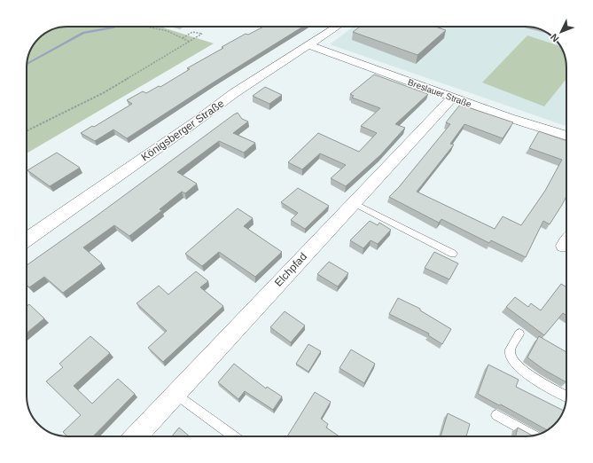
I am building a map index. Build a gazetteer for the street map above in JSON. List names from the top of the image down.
{
  "streets": {
    "street": ["Breslauer Straße", "Königsberger Straße", "Elchpfad"]
  },
  "crossings": [
    ["Breslauer Straße", "Königsberger Straße"],
    ["Breslauer Straße", "Elchpfad"]
  ],
  "north": "bottom left"
}
